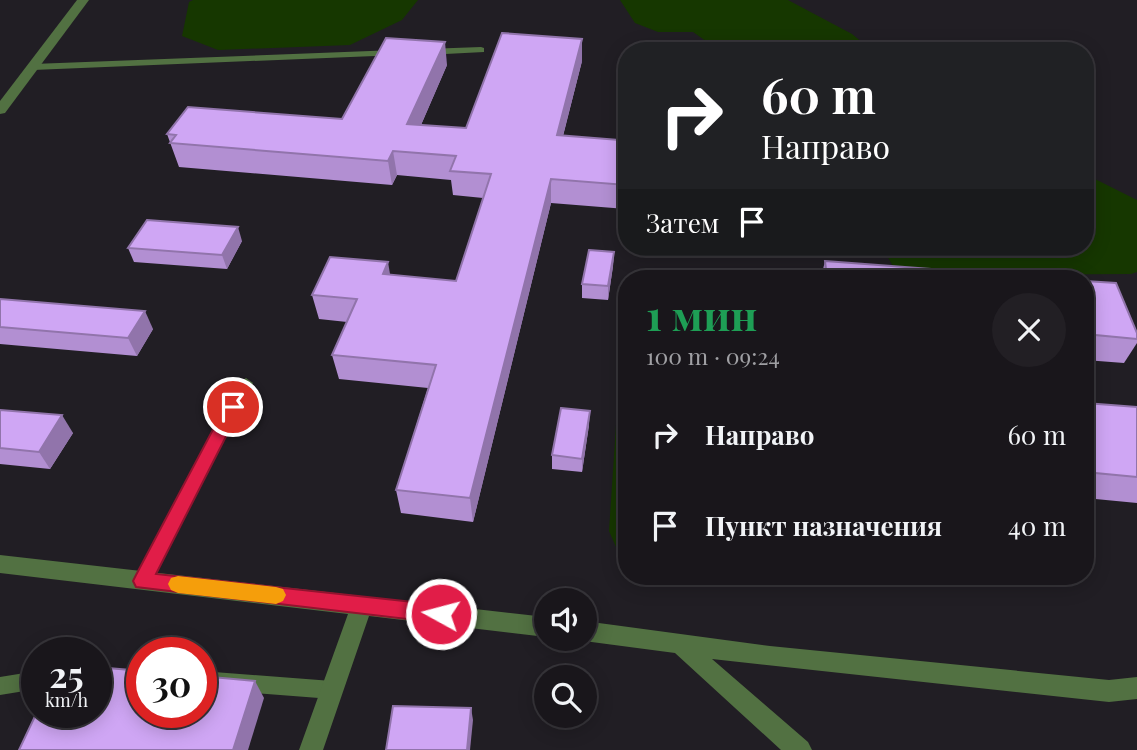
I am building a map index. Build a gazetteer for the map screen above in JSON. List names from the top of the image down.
{
  "page": {
    "turn": ["60 m", "Направо"],
    "then": "Затем",
    "heading": ["1 мин", "100 m · 09:24"],
    "list": [
      {
        "name": "Направо",
        "value": "60 m"
      },
      {
        "name": "Пункт назначения",
        "value": "40 m"
      }
    ],
    "speed": "25 km/h",
    "limit": "30"
  }
}
